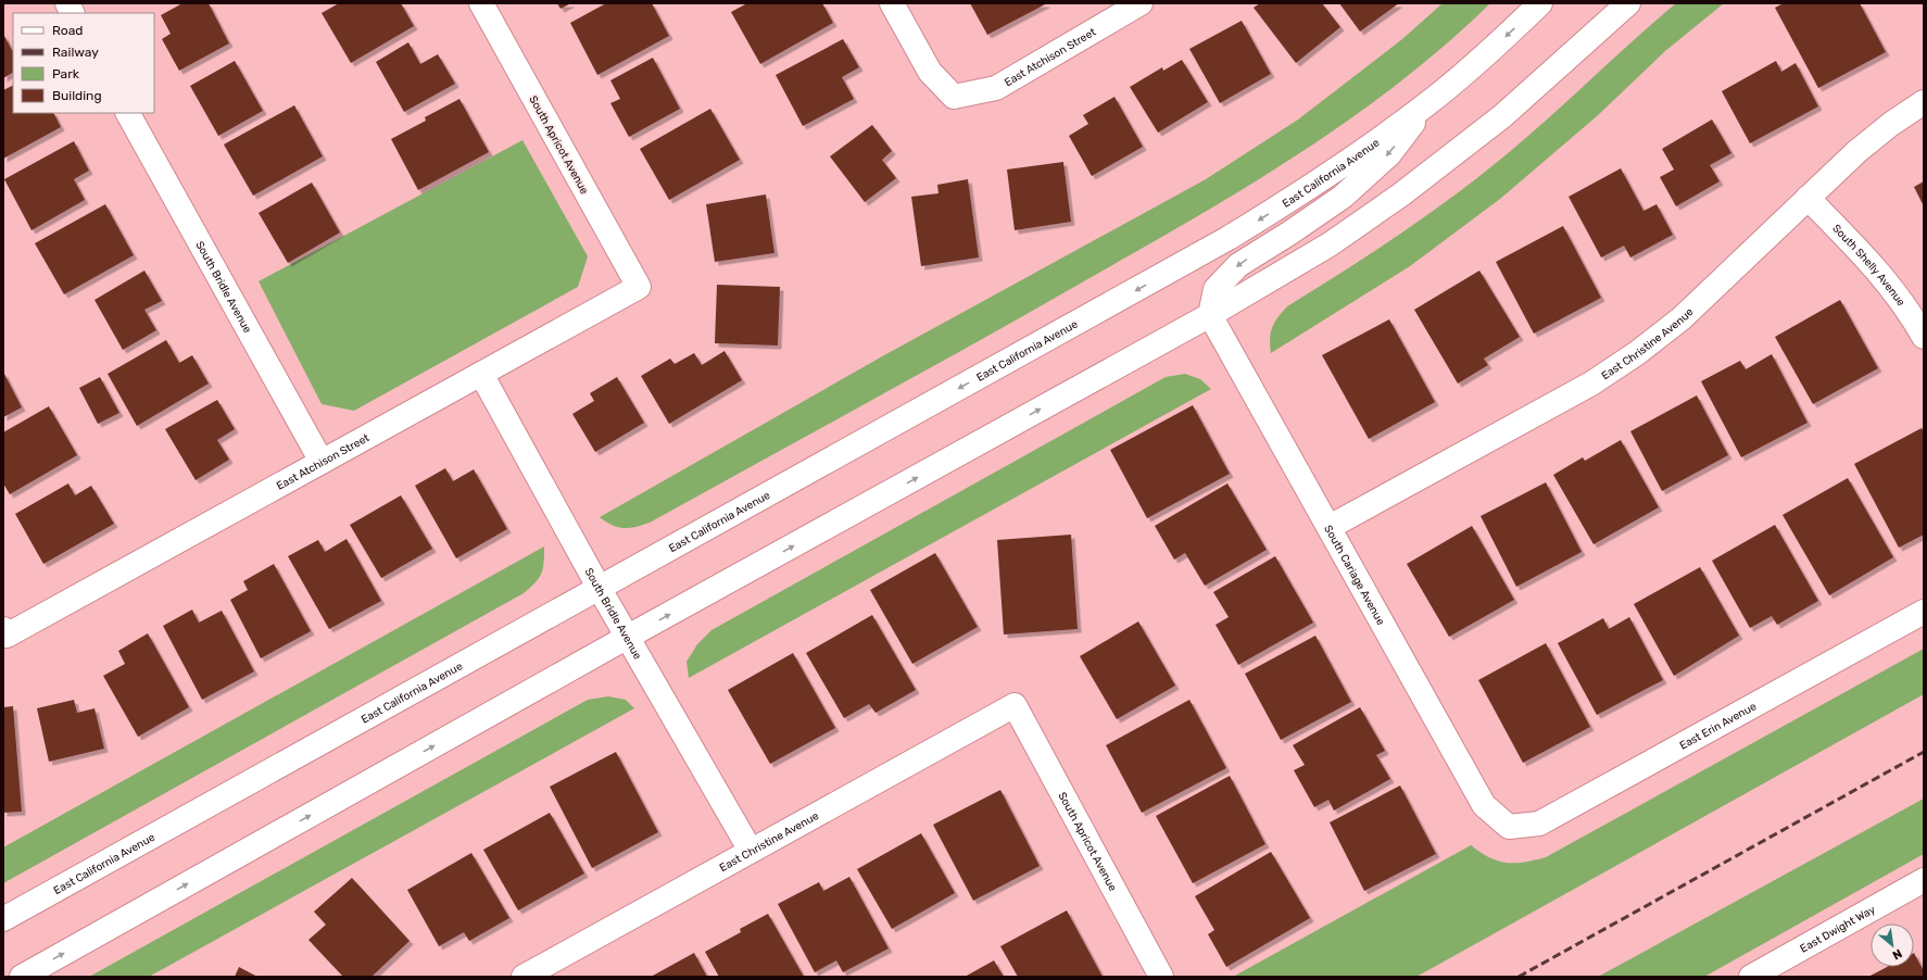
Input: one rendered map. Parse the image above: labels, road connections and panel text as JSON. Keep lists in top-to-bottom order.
{
  "streets": {
    "street": [
      "East Atchison Street",
      "South Apricot Avenue",
      "East California Avenue",
      "South Shelly Avenue",
      "South Bridle Avenue",
      "East Christine Avenue",
      "South Cariage Avenue",
      "East Erin Avenue",
      "East Dwight Way"
    ]
  },
  "crossings": [
    ["East Atchison Street", "South Apricot Avenue"],
    ["East Atchison Street", "South Bridle Avenue"],
    ["South Apricot Avenue", "East Christine Avenue"],
    ["East California Avenue", "South Bridle Avenue"],
    ["East California Avenue", "South Cariage Avenue"],
    ["South Shelly Avenue", "East Christine Avenue"],
    ["South Bridle Avenue", "East Christine Avenue"],
    ["East Christine Avenue", "South Cariage Avenue"],
    ["South Cariage Avenue", "East Erin Avenue"]
  ],
  "legend": [
    "Road",
    "Railway",
    "Park",
    "Building"
  ],
  "north": "bottom right"
}
